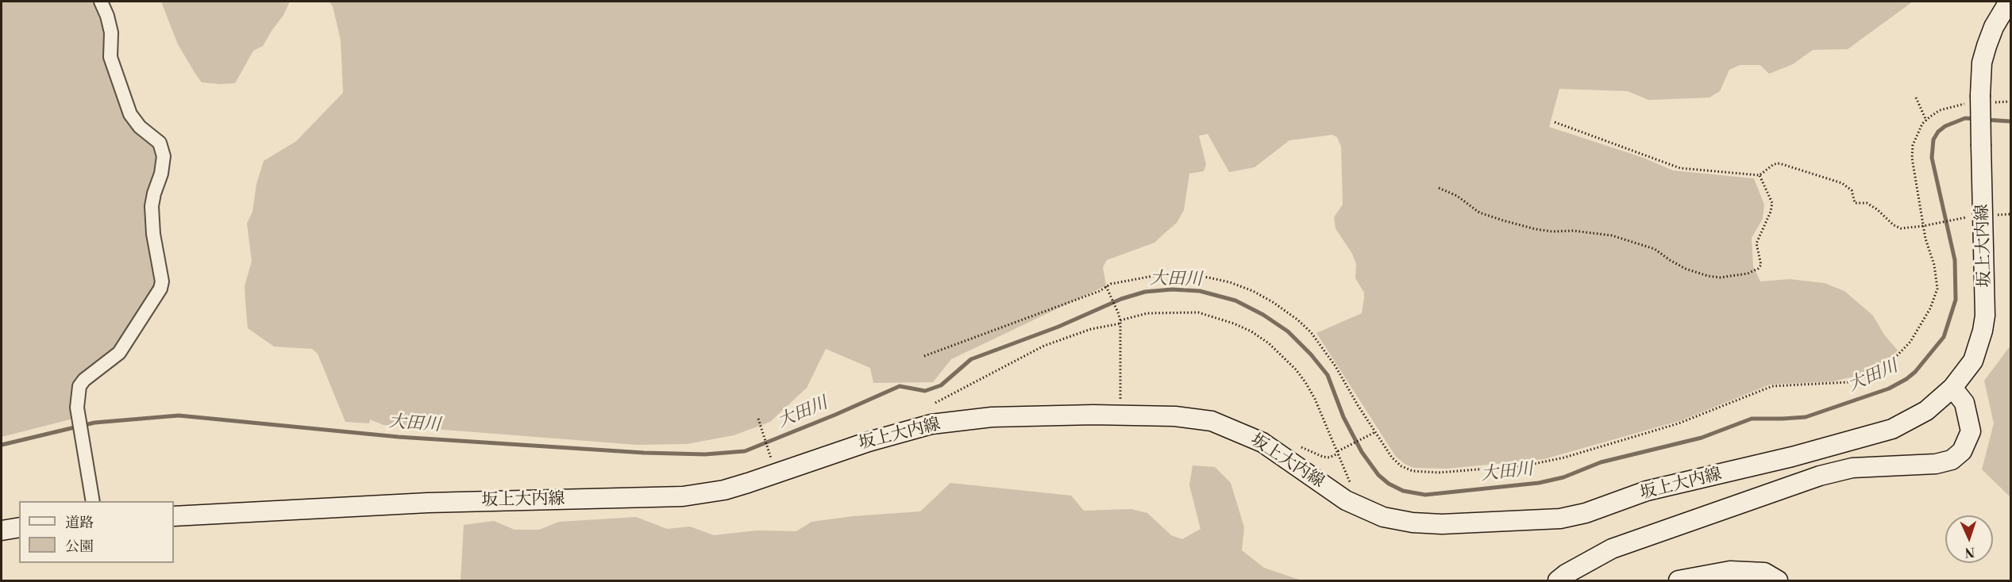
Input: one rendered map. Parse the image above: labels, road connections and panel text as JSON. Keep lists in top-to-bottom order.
{
  "streets": {
    "main road": ["坂上大内線"]
  },
  "water": ["大田川"],
  "legend": ["道路", "公園"],
  "north": "bottom"
}
